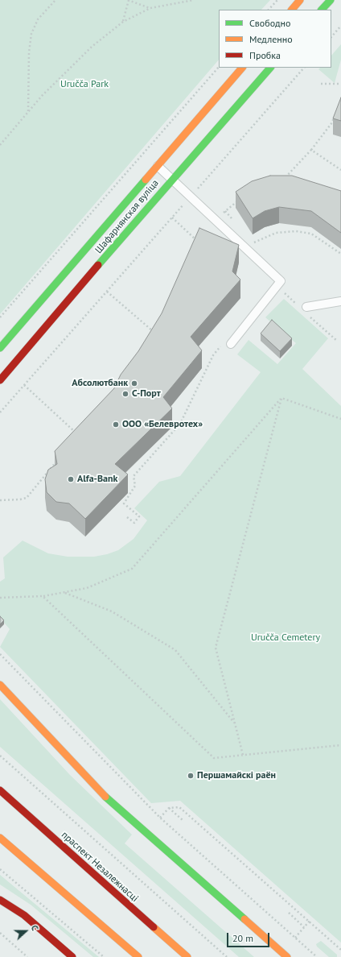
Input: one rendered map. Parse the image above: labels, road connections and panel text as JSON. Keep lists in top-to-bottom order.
{
  "streets": {
    "main road": ["Шафарнянская вуліца", "праспект Незалежнасці"]
  },
  "parks": ["Uručča Park", "Uručča Cemetery"],
  "places": [
    "Абсолютбанк",
    "С-Порт",
    "ООО «Белевротех»",
    "Alfa-Bank",
    "Першамайскі раён"
  ],
  "legend": ["Свободно", "Медленно", "Пробка"],
  "scale_bar": "20 m",
  "north": "right"
}
